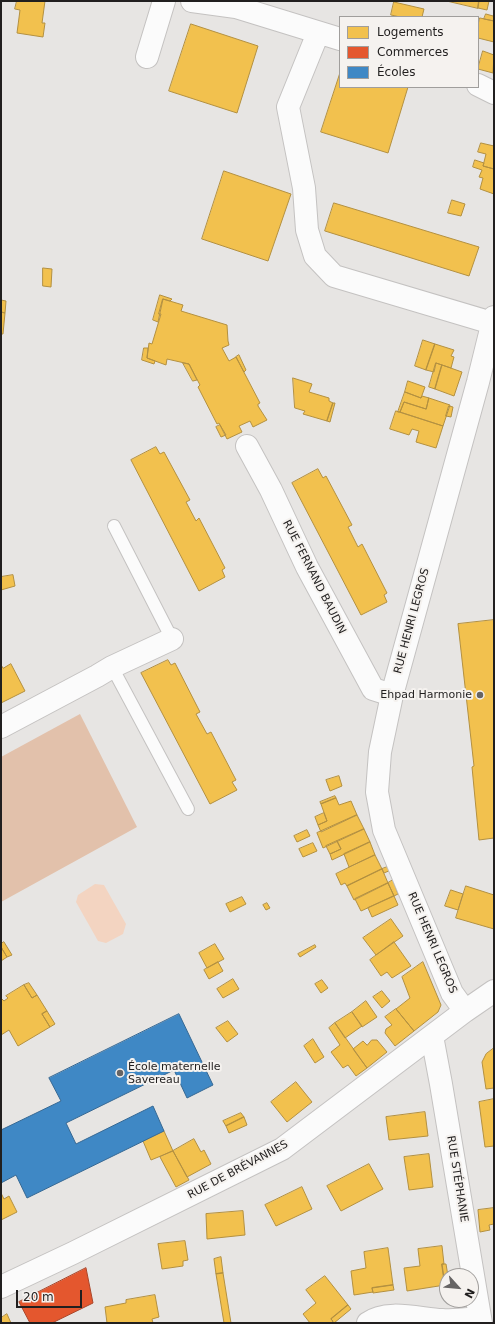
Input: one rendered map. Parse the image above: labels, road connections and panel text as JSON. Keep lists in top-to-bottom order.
{
  "streets": {
    "street": [
      "RUE FERNAND BAUDIN",
      "RUE HENRI LEGROS",
      "RUE DE BRÉVANNES",
      "RUE STÉPHANIE"
    ]
  },
  "crossings": [
    ["RUE FERNAND BAUDIN", "RUE HENRI LEGROS"],
    ["RUE HENRI LEGROS", "RUE DE BRÉVANNES"],
    ["RUE DE BRÉVANNES", "RUE STÉPHANIE"]
  ],
  "places": ["Ehpad Harmonie", "École maternelle Savereau"],
  "legend": ["Logements", "Commerces", "Écoles"],
  "scale_bar": "20 m",
  "north": "bottom right"
}
